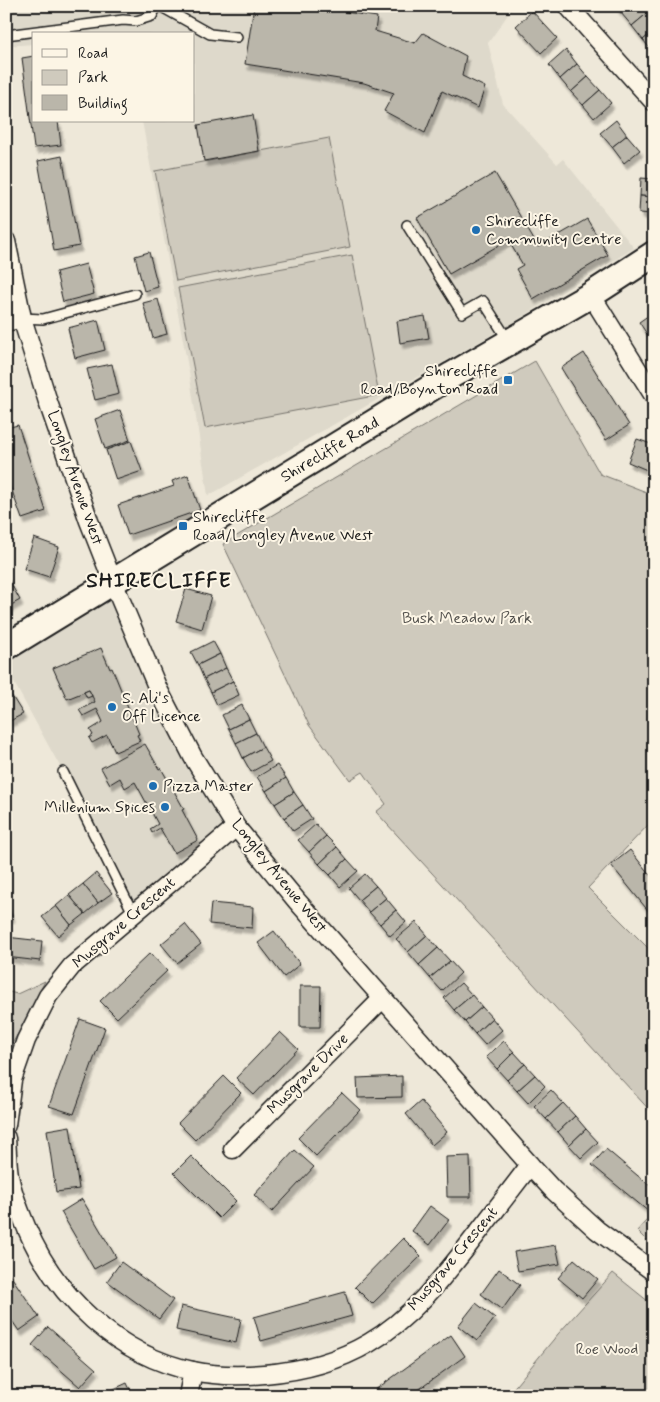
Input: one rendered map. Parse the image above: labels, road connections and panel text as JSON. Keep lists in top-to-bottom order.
{
  "streets": {
    "street": [
      "Shirecliffe Road",
      "Longley Avenue West",
      "Musgrave Crescent",
      "Musgrave Drive"
    ]
  },
  "crossings": [
    ["Shirecliffe Road", "Longley Avenue West"],
    ["Longley Avenue West", "Musgrave Crescent"],
    ["Longley Avenue West", "Musgrave Drive"]
  ],
  "districts": ["SHIRECLIFFE"],
  "parks": ["Busk Meadow Park", "Roe Wood"],
  "places": {
    "other": [
      "Shirecliffe Community Centre",
      "S. Ali's Off Licence",
      "Pizza Master",
      "Millenium Spices"
    ],
    "transit": ["Shirecliffe Road/Boynton Road", "Shirecliffe Road/Longley Avenue West"]
  },
  "legend": ["Road", "Park", "Building"]
}
